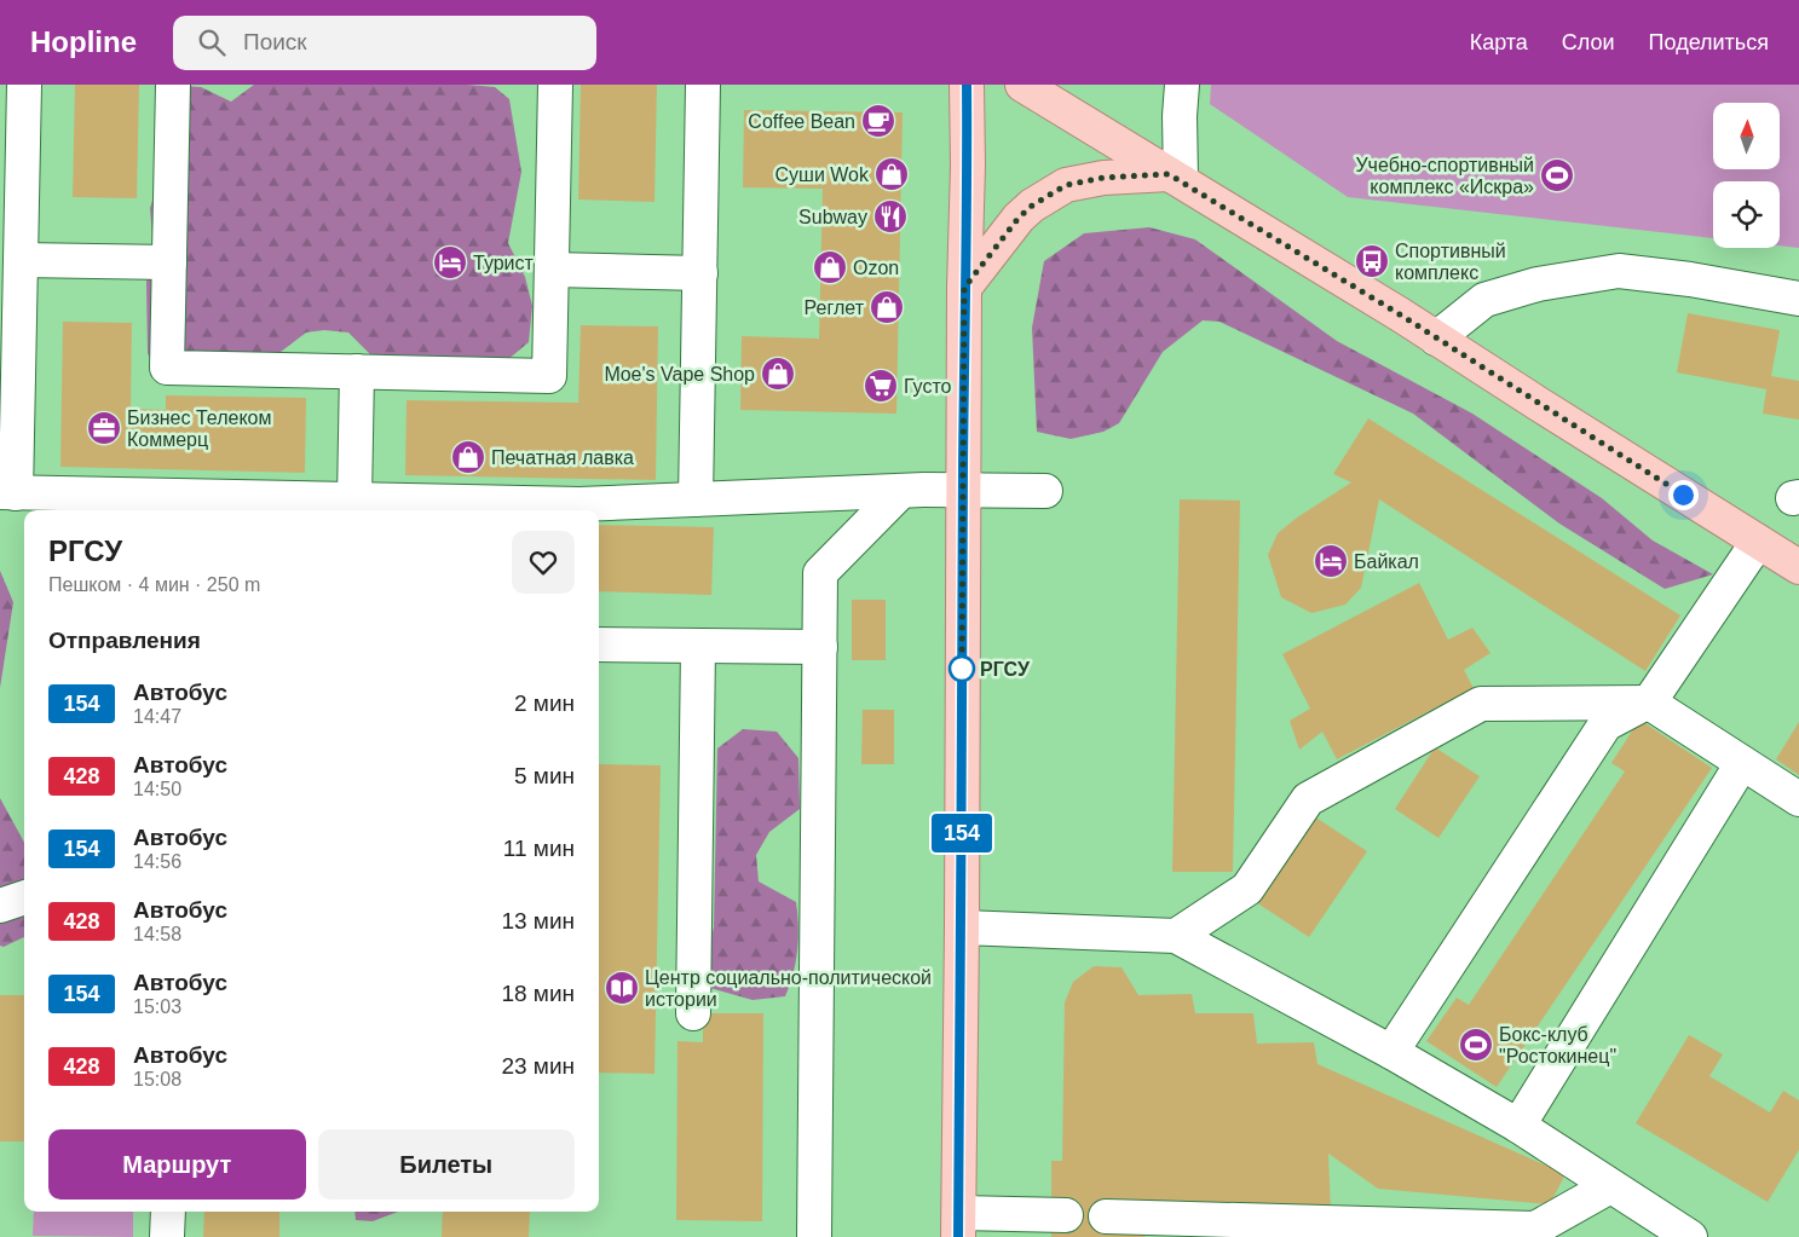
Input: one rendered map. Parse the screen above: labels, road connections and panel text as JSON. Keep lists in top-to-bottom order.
{
  "places": {
    "cafe": ["Coffee Bean"],
    "shop": [
      "Суши Wok",
      "Ozon",
      "Реглет",
      "Moe's Vape Shop",
      "Печатная лавка"
    ],
    "sports": ["Учебно-спортивный комплекс «Искра»", "Бокс-клуб \"Ростокинец\""],
    "restaurant": ["Subway"],
    "bus stop": ["Спортивный комплекс"],
    "hotel": ["Турист", "Байкал"],
    "supermarket": ["Густо"],
    "office": ["Бизнес Телеком Коммерц"],
    "other": ["РГСУ"],
    "library": ["Центр социально-политической истории"]
  },
  "lines": ["bus line 154"],
  "north": "top",
  "page": {
    "header": "Hopline",
    "search": "Поиск",
    "nav": ["Карта", "Слои", "Поделиться"],
    "on_map": "154",
    "heading": [
      ["РГСУ", "Пешком · 4 мин · 250 m"],
      "Отправления"
    ],
    "list": [
      {
        "mark": "154",
        "name": "Автобус",
        "note": "14:47",
        "value": "2 мин"
      },
      {
        "mark": "428",
        "name": "Автобус",
        "note": "14:50",
        "value": "5 мин"
      },
      {
        "mark": "154",
        "name": "Автобус",
        "note": "14:56",
        "value": "11 мин"
      },
      {
        "mark": "428",
        "name": "Автобус",
        "note": "14:58",
        "value": "13 мин"
      },
      {
        "mark": "154",
        "name": "Автобус",
        "note": "15:03",
        "value": "18 мин"
      },
      {
        "mark": "428",
        "name": "Автобус",
        "note": "15:08",
        "value": "23 мин"
      }
    ],
    "buttons": ["Маршрут", "Билеты"]
  }
}
